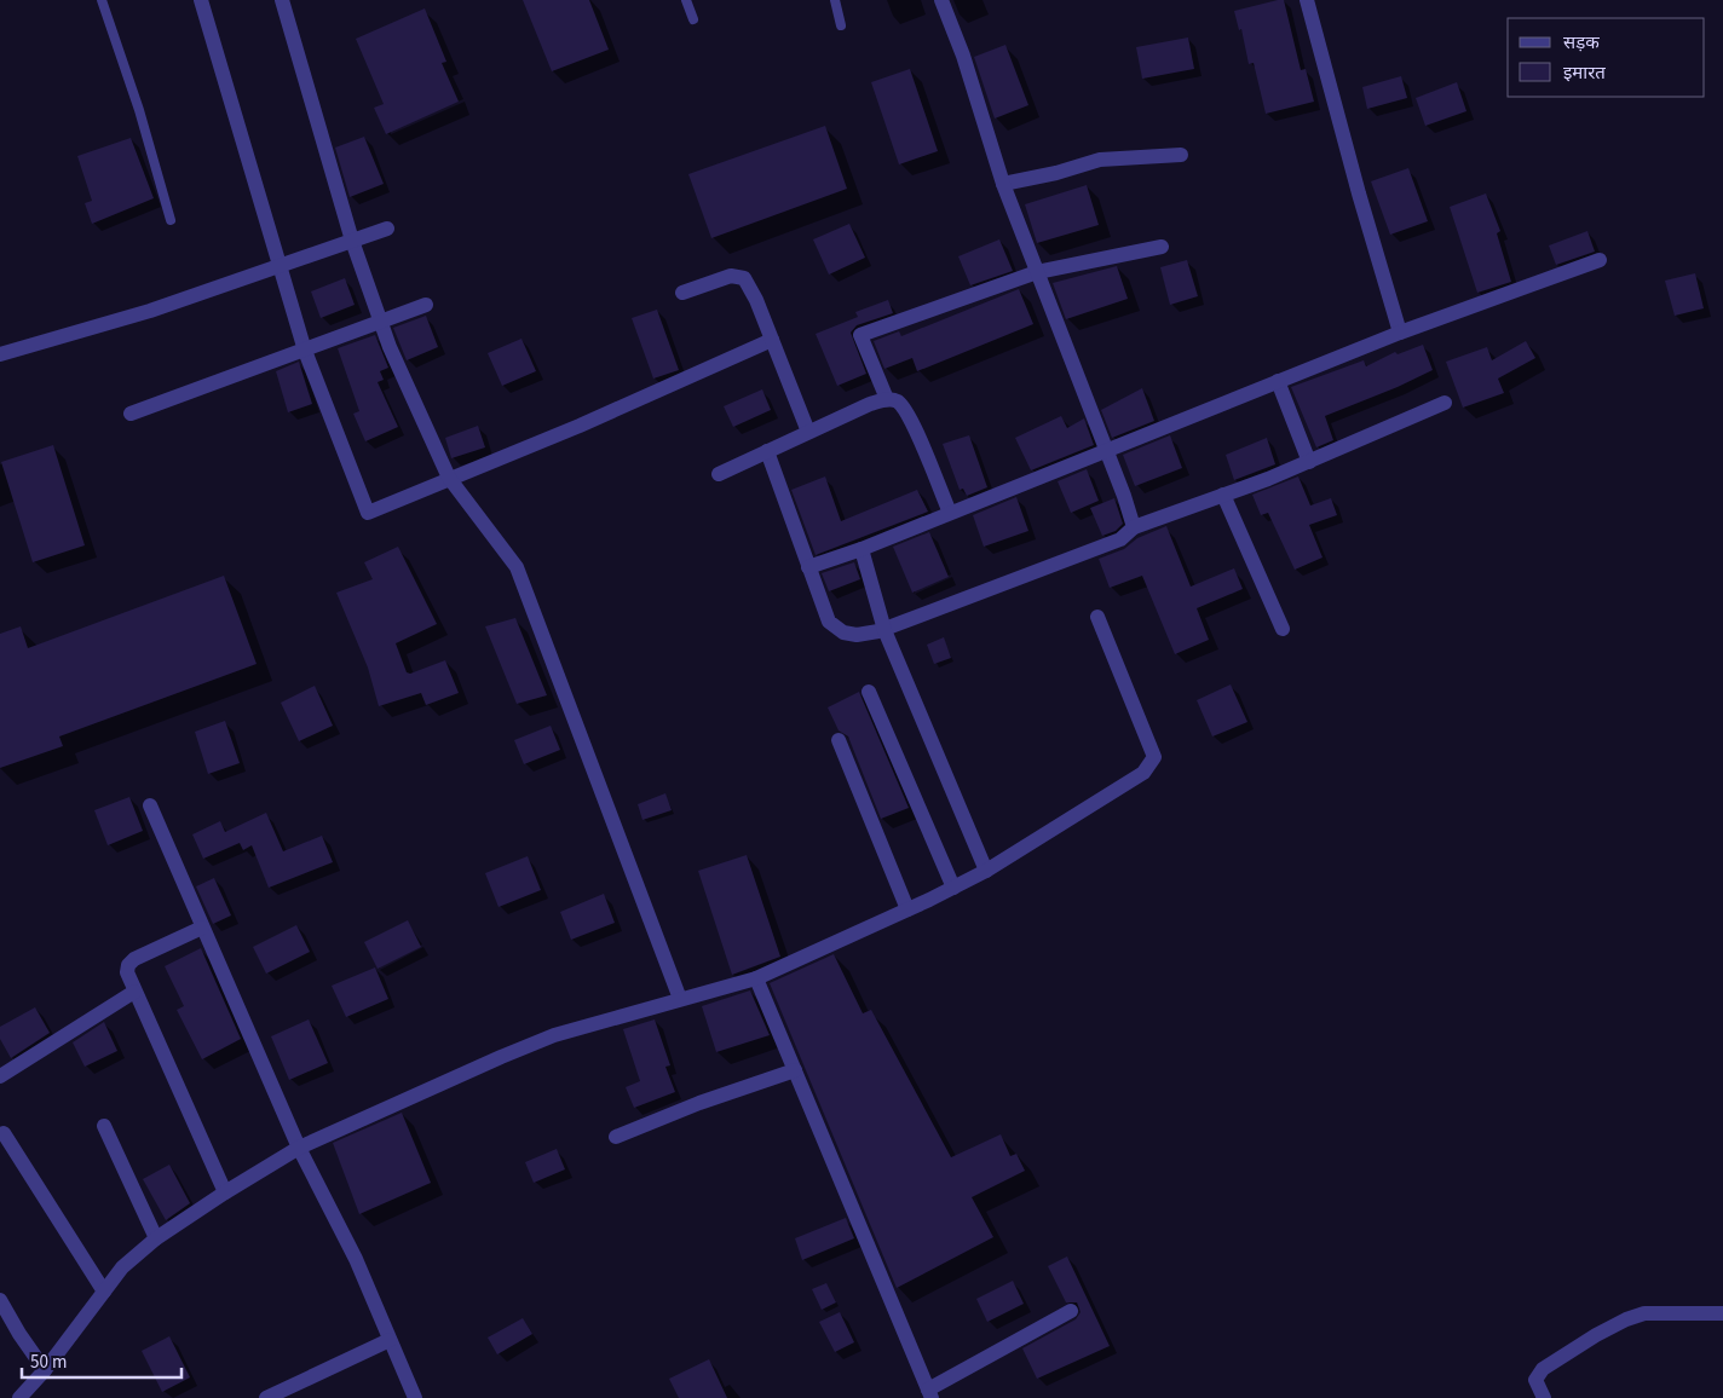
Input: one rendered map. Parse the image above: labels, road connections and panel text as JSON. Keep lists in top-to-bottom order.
{
  "legend": ["सड़क", "इमारत"],
  "scale_bar": "50 m"
}
